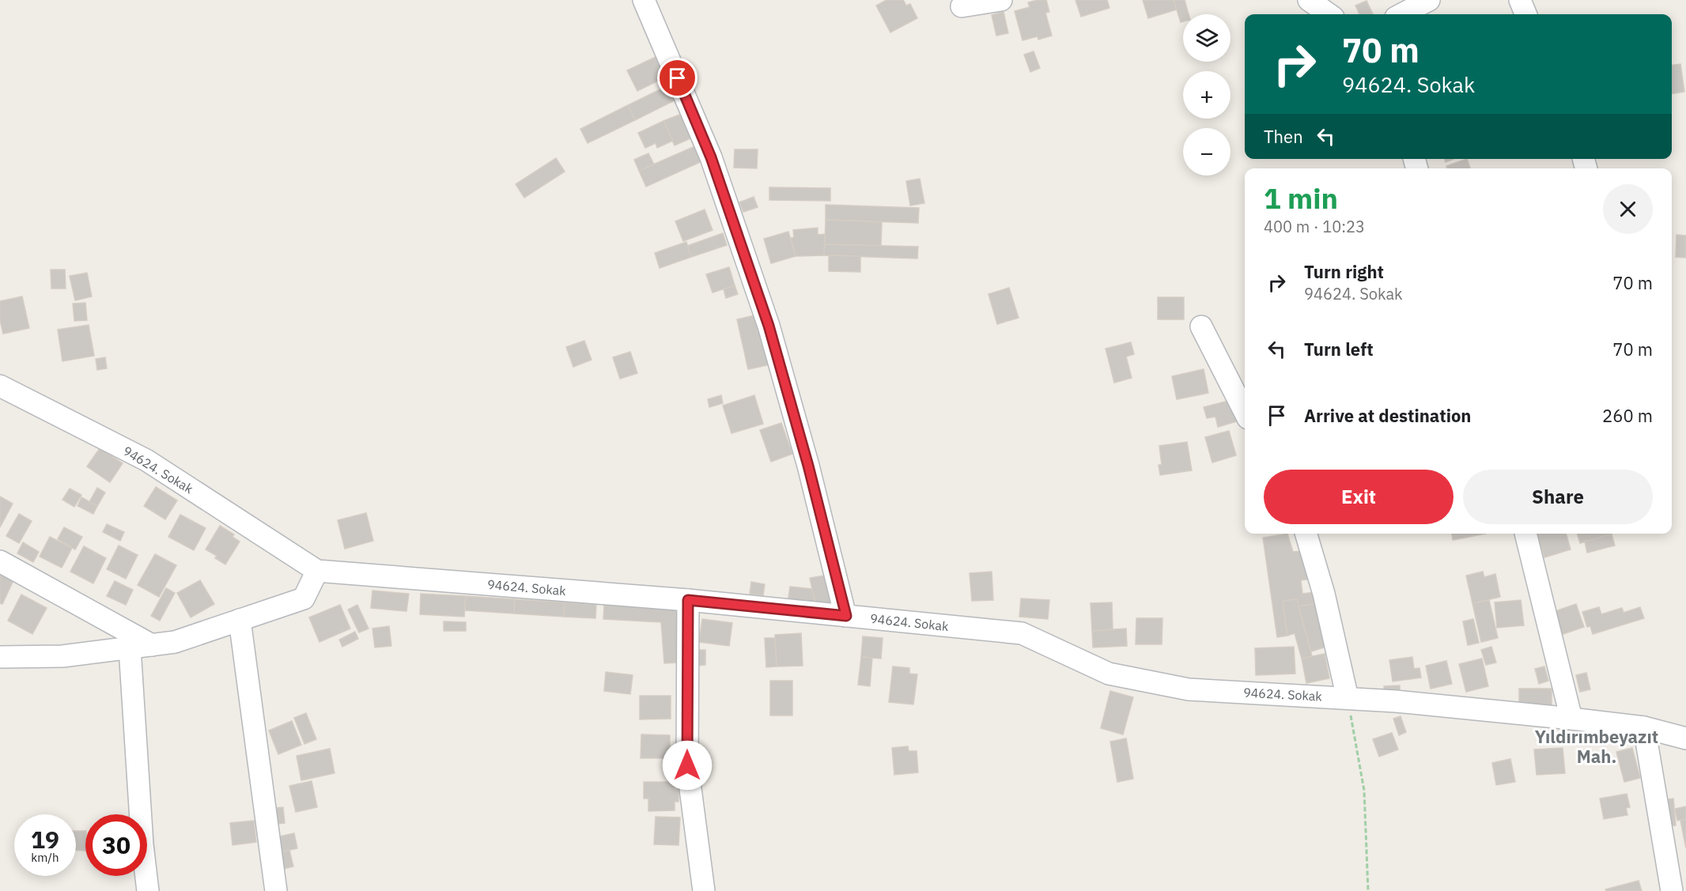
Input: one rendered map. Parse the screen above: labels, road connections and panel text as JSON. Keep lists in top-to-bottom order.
{
  "streets": {
    "street": ["94624. Sokak"]
  },
  "districts": ["Yıldırımbeyazıt Mah."],
  "page": {
    "map_buttons": ["+", "−"],
    "turn": ["70 m", "94624. Sokak"],
    "then": "Then",
    "heading": ["1 min", "400 m · 10:23"],
    "list": [
      {
        "name": "Turn right",
        "note": "94624. Sokak",
        "value": "70 m"
      },
      {
        "name": "Turn left",
        "value": "70 m"
      },
      {
        "name": "Arrive at destination",
        "value": "260 m"
      }
    ],
    "buttons": ["Exit", "Share"],
    "speed": "19 km/h",
    "limit": "30"
  }
}
